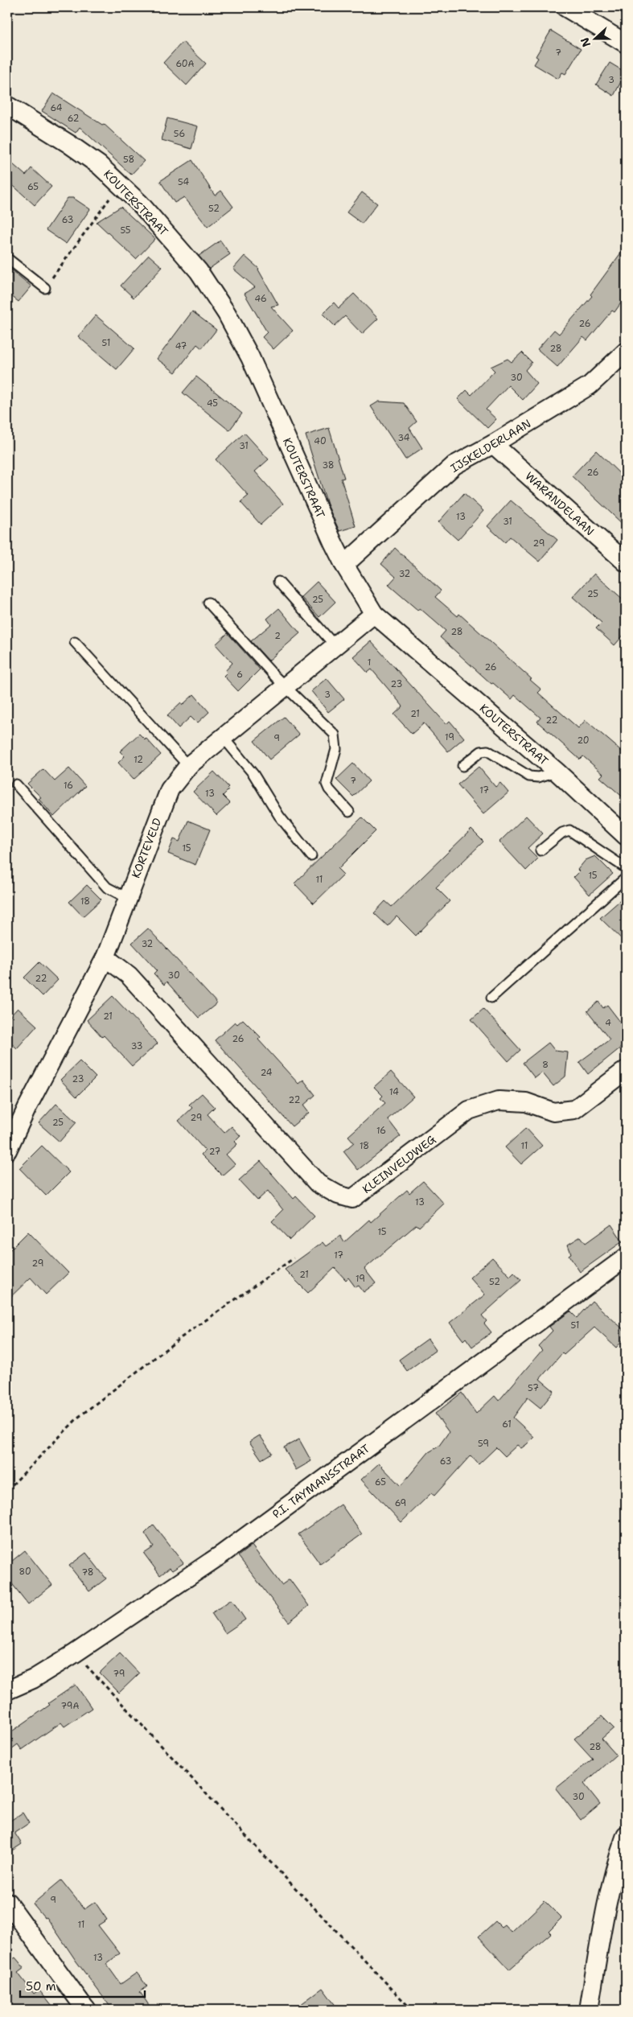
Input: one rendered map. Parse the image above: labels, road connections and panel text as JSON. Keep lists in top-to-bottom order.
{
  "streets": {
    "street": [
      "KOUTERSTRAAT",
      "IJSKELDERLAAN",
      "WARANDELAAN",
      "KORTEVELD",
      "KLEINVELDWEG",
      "P.I. TAYMANSSTRAAT"
    ]
  },
  "crossings": [
    ["KOUTERSTRAAT", "IJSKELDERLAAN"],
    ["KOUTERSTRAAT", "KORTEVELD"],
    ["IJSKELDERLAAN", "WARANDELAAN"],
    ["KORTEVELD", "KLEINVELDWEG"]
  ],
  "house_numbers": [
    "7",
    "60A",
    "3",
    "64",
    "62",
    "56",
    "58",
    "54",
    "65",
    "52",
    "63",
    "55",
    "46",
    "26",
    "51",
    "47",
    "28",
    "30",
    "45",
    "34",
    "40",
    "31",
    "38",
    "26",
    "13",
    "31",
    "29",
    "32",
    "25",
    "25",
    "28",
    "2",
    "1",
    "26",
    "6",
    "23",
    "3",
    "21",
    "22",
    "19",
    "9",
    "20",
    "12",
    "7",
    "16",
    "17",
    "13",
    "15",
    "15",
    "11",
    "18",
    "32",
    "30",
    "22",
    "21",
    "4",
    "26",
    "33",
    "8",
    "24",
    "23",
    "14",
    "22",
    "29",
    "25",
    "16",
    "18",
    "11",
    "27",
    "13",
    "15",
    "17",
    "29",
    "21",
    "19",
    "52",
    "51",
    "57",
    "61",
    "59",
    "63",
    "65",
    "69",
    "80",
    "78",
    "79",
    "79A",
    "28",
    "30",
    "9",
    "11",
    "13"
  ],
  "scale_bar": "50 m",
  "north": "left"
}
